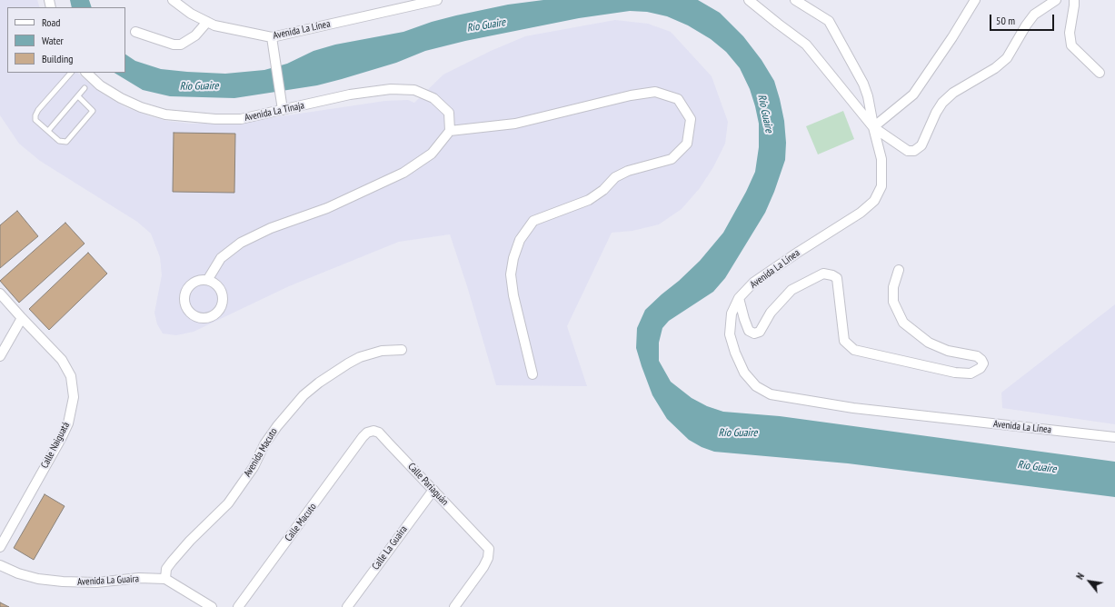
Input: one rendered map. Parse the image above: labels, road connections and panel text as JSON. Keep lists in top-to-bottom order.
{
  "streets": {
    "street": [
      "Avenida La Línea",
      "Avenida La Tinaja",
      "Calle Naiguatá",
      "Avenida Macuto",
      "Calle Pariaguán",
      "Calle Macuto",
      "Calle La Guaira",
      "Avenida La Guaira"
    ]
  },
  "crossings": [
    ["Avenida Macuto", "Avenida La Guaira"],
    ["Calle Pariaguán", "Calle Macuto"],
    ["Calle Pariaguán", "Calle La Guaira"]
  ],
  "water": ["Río Guaire"],
  "legend": ["Road", "Water", "Building"],
  "scale_bar": "50 m",
  "north": "top left"
}
